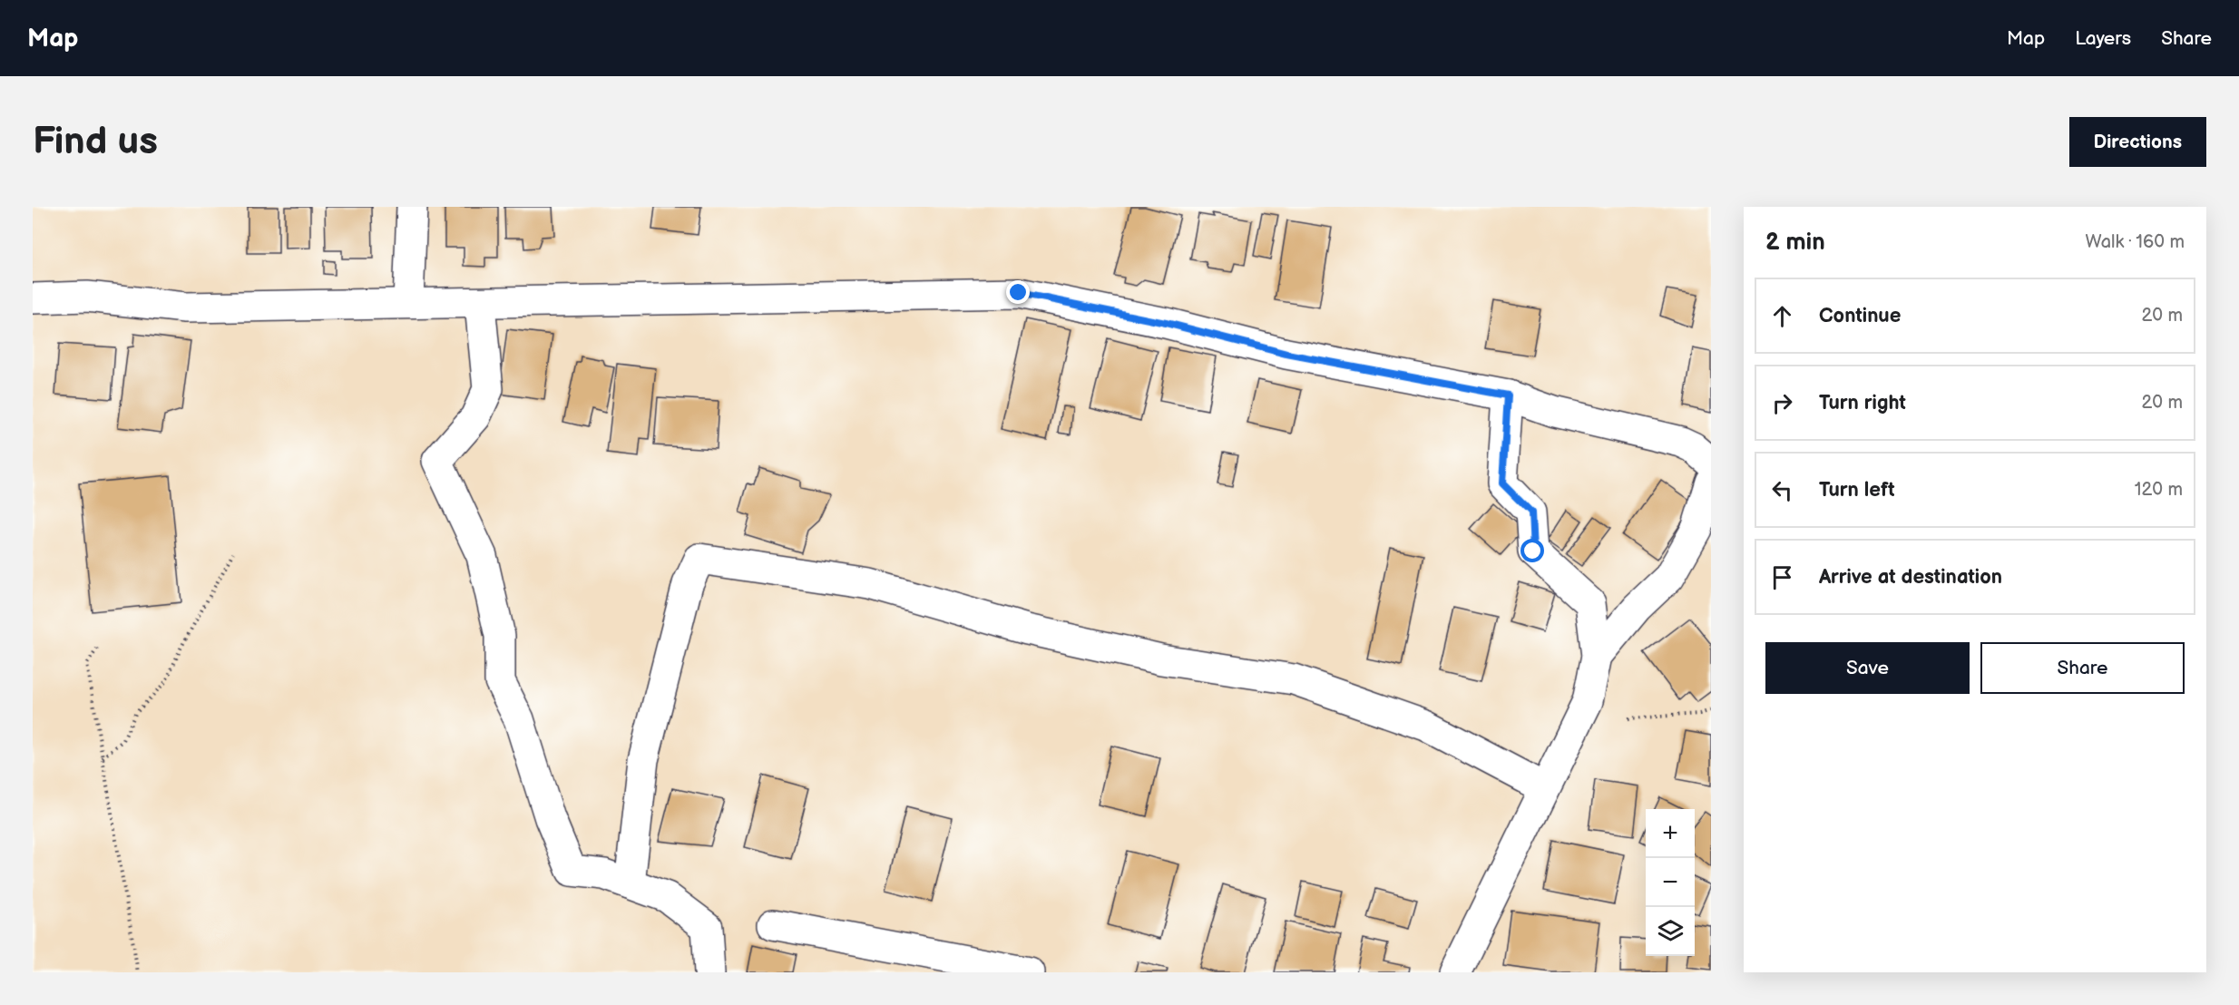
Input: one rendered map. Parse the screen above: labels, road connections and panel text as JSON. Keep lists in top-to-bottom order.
{
  "page": {
    "header": "Map",
    "nav": ["Map", "Layers", "Share"],
    "buttons": [
      "Directions",
      ["Save", "Share"]
    ],
    "title": "Find us",
    "heading": ["2 min", "Walk · 160 m"],
    "list": [
      ["Continue", "20 m"],
      ["Turn right", "20 m"],
      ["Turn left", "120 m"],
      "Arrive at destination"
    ],
    "map_buttons": ["+", "−"]
  }
}
